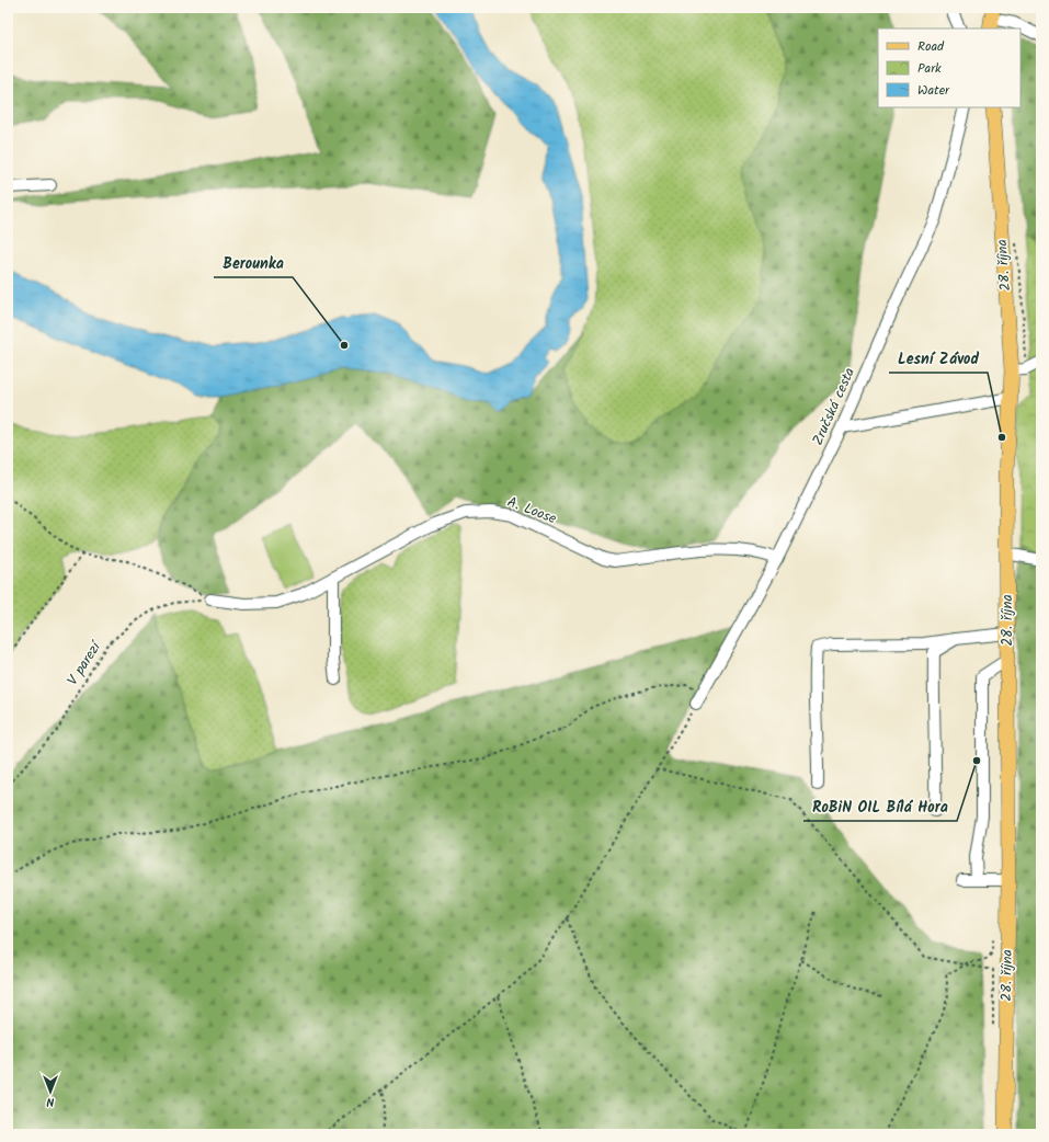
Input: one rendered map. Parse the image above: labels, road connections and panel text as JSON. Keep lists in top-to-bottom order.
{
  "streets": {
    "main road": ["28. října"],
    "street": ["Zručská cesta", "A. Loose"],
    "path": ["V parezí"]
  },
  "crossings": [
    ["Zručská cesta", "A. Loose"],
    ["A. Loose", "V parezí"]
  ],
  "places": ["Berounka", "Lesní Závod", "RoBiN OIL Bílá Hora"],
  "legend": ["Road", "Park", "Water"],
  "north": "bottom"
}
